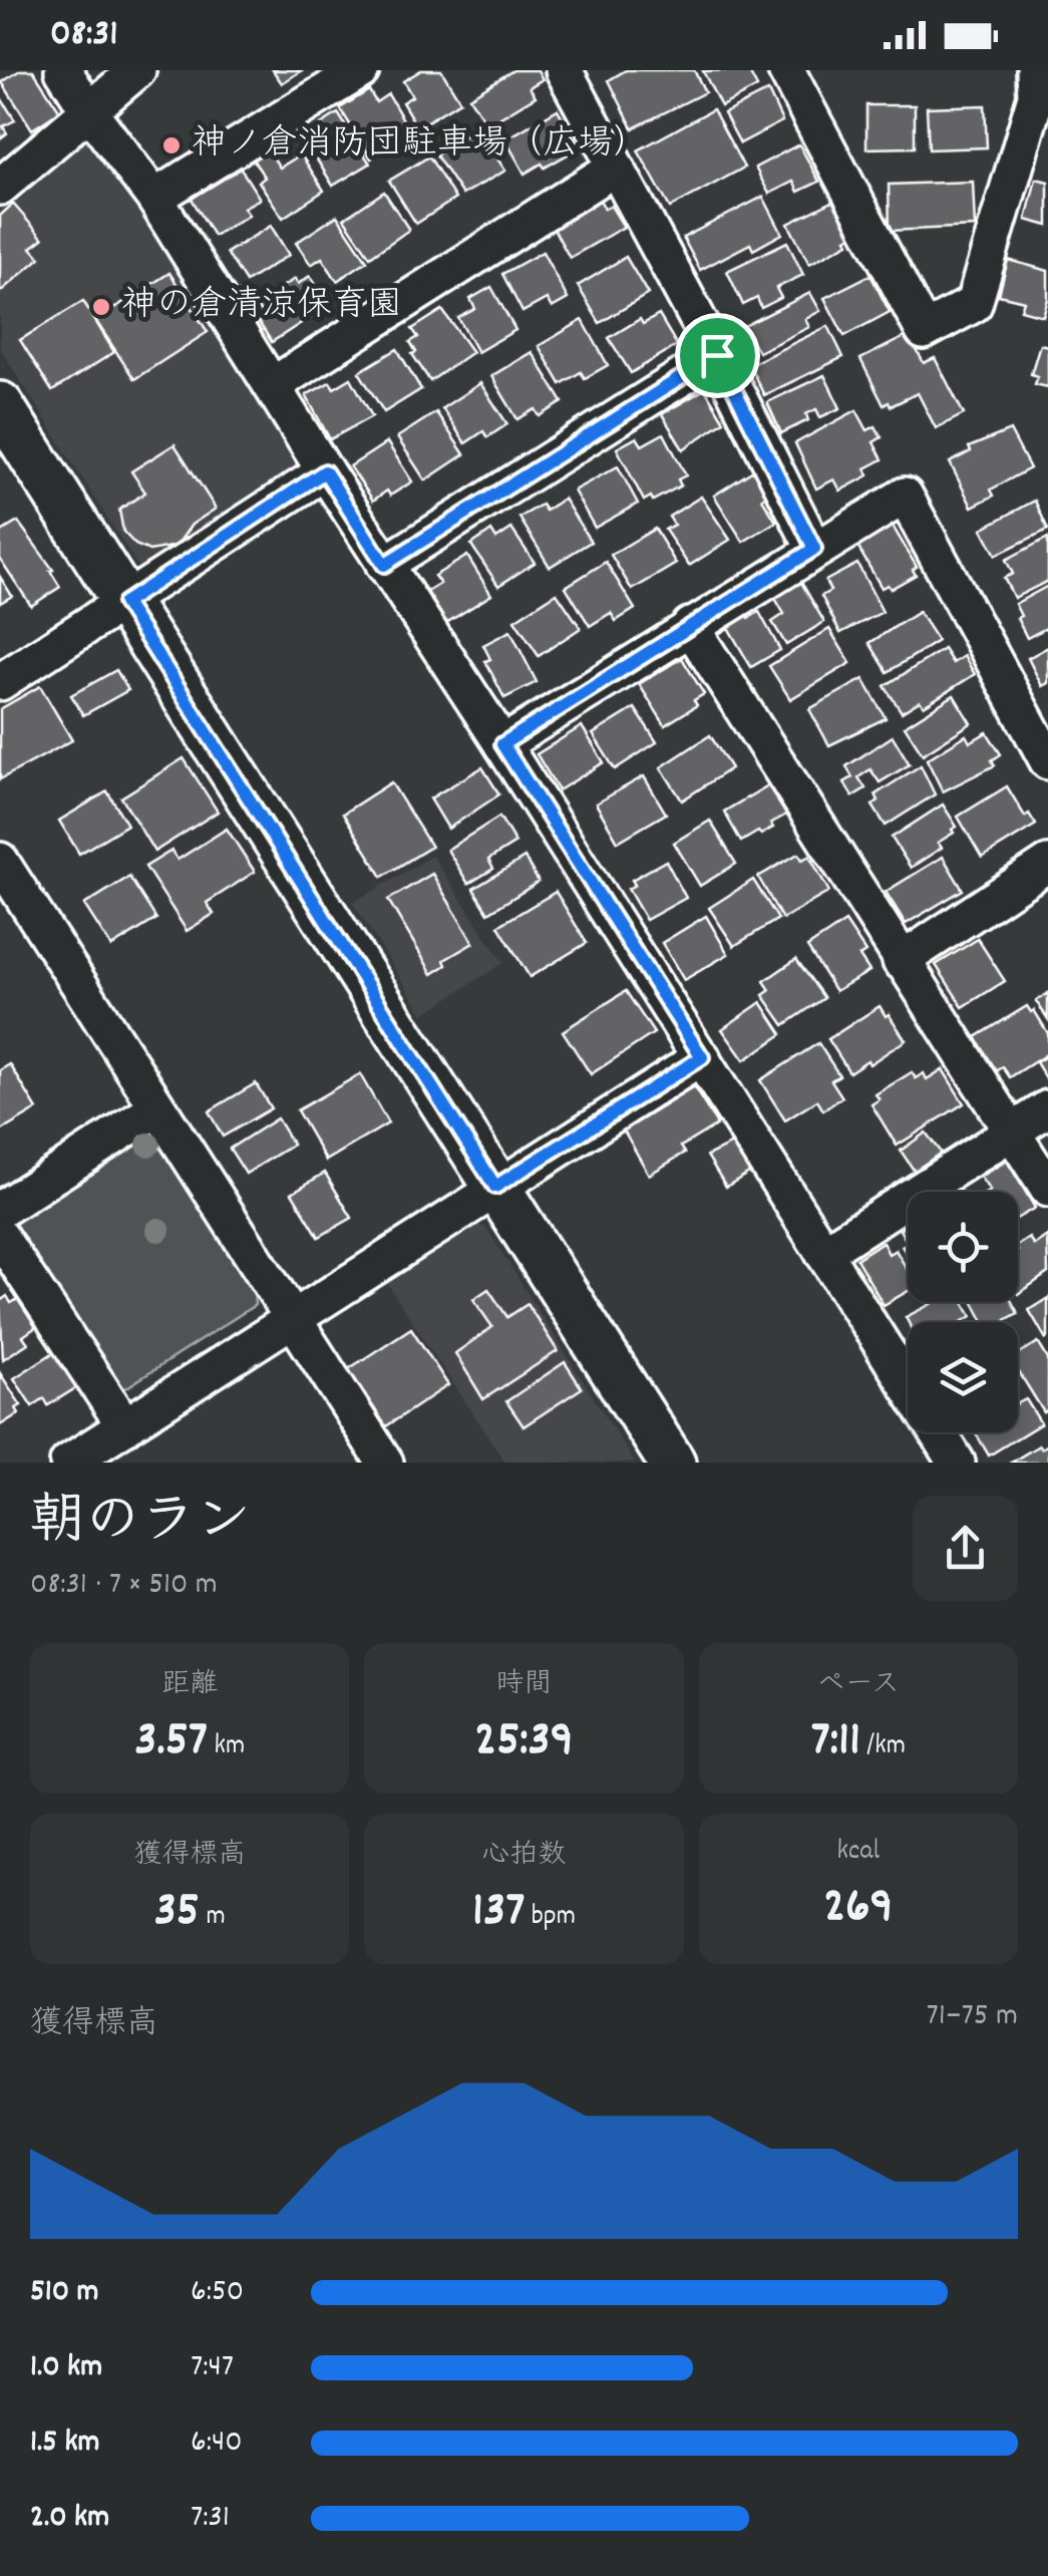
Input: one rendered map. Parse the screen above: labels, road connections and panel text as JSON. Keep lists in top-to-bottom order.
{
  "places": ["神ノ倉消防団駐車場（広場）", "神の倉清涼保育園"],
  "page": {
    "status": "08:31",
    "heading": ["朝のラン", "08:31 · 7 × 510 m"],
    "stats": [
      ["距離", "3.57 km"],
      ["時間", "25:39"],
      ["ペース", "7:11 /km"],
      ["獲得標高", "35 m"],
      ["心拍数", "137 bpm"],
      ["kcal", "269"]
    ],
    "chart": ["獲得標高", "71–75 m"],
    "list": [
      {
        "name": "510 m",
        "note": "6:50"
      },
      {
        "name": "1.0 km",
        "note": "7:47"
      },
      {
        "name": "1.5 km",
        "note": "6:40"
      },
      {
        "name": "2.0 km",
        "note": "7:31"
      }
    ]
  }
}
